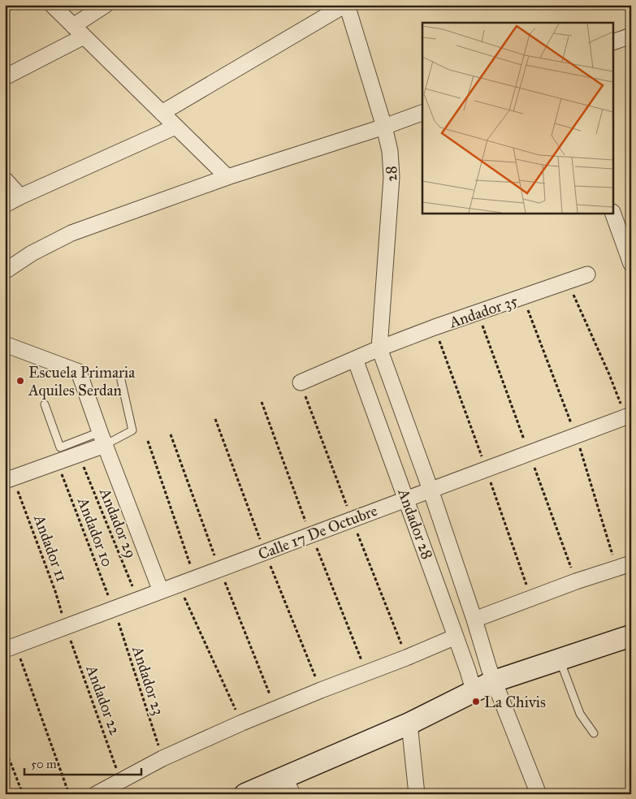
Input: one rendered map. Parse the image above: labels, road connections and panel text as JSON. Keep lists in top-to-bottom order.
{
  "streets": {
    "street": [
      "28",
      "Andador 35",
      "Andador 28",
      "Calle 17 De Octubre"
    ],
    "path": [
      "Andador 29",
      "Andador 10",
      "Andador 11",
      "Andador 23",
      "Andador 22"
    ]
  },
  "crossings": [
    ["28", "Andador 35"],
    ["28", "Andador 28"],
    ["Andador 35", "Andador 28"],
    ["Andador 29", "Calle 17 De Octubre"],
    ["Andador 28", "Calle 17 De Octubre"],
    ["Andador 10", "Calle 17 De Octubre"],
    ["Andador 10", "Andador 23"],
    ["Calle 17 De Octubre", "Andador 11"],
    ["Calle 17 De Octubre", "Andador 23"],
    ["Calle 17 De Octubre", "Andador 22"],
    ["Andador 11", "Andador 22"]
  ],
  "places": ["Escuela Primaria Aquiles Serdan", "La Chivis"],
  "scale_bar": "50 m"
}
